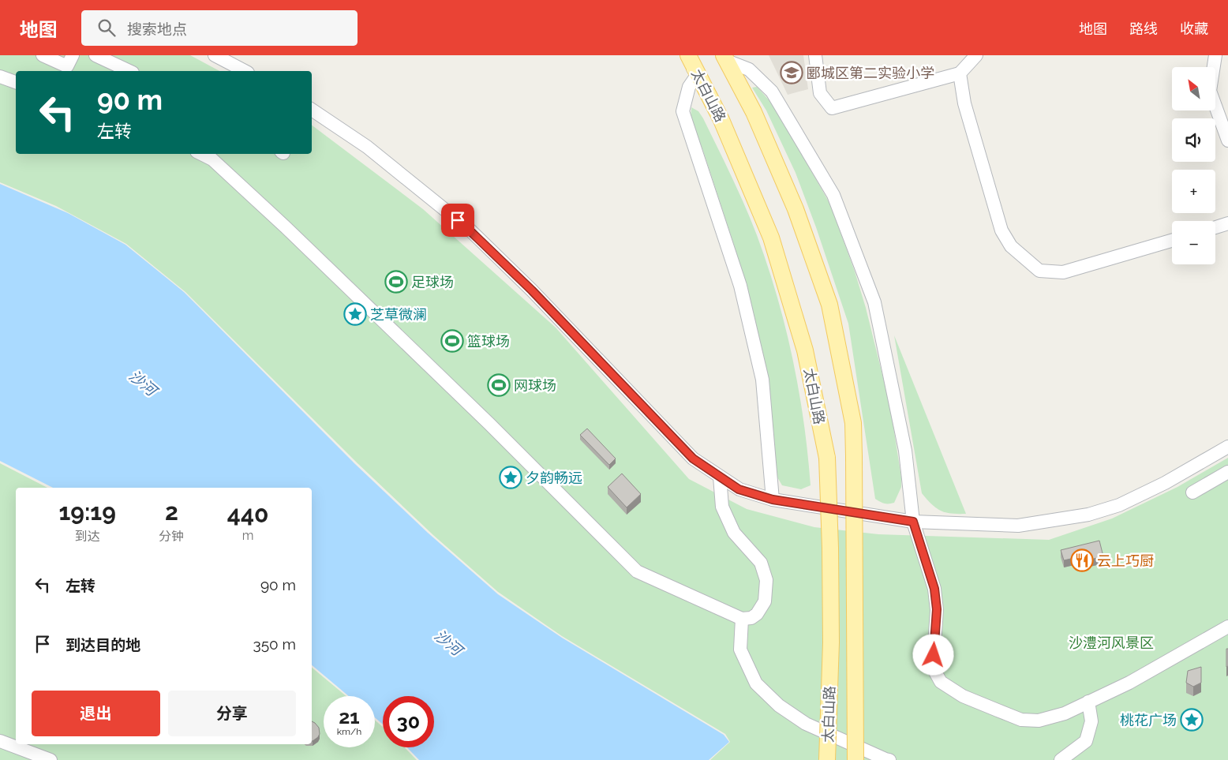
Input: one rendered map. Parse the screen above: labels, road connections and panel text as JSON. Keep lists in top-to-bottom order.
{
  "streets": {
    "main road": ["太白山路"]
  },
  "water": ["沙河"],
  "parks": ["沙澧河风景区"],
  "places": {
    "school or university": ["郾城区第二实验小学"],
    "sports": ["足球场", "篮球场", "网球场"],
    "place": ["芝草微澜", "夕韵畅远", "桃花广场"],
    "restaurant": ["云上巧厨"]
  },
  "north": "top left",
  "page": {
    "header": "地图",
    "search": "搜索地点",
    "nav": ["地图", "路线", "收藏"],
    "map_buttons": ["+", "−"],
    "turn": ["90 m", "左转"],
    "eta": [
      "19:19",
      "到达",
      "2",
      "分钟",
      "440",
      "m"
    ],
    "list": [
      {
        "name": "左转",
        "value": "90 m"
      },
      {
        "name": "到达目的地",
        "value": "350 m"
      }
    ],
    "buttons": ["退出", "分享"],
    "speed": "21 km/h",
    "limit": "30"
  }
}
